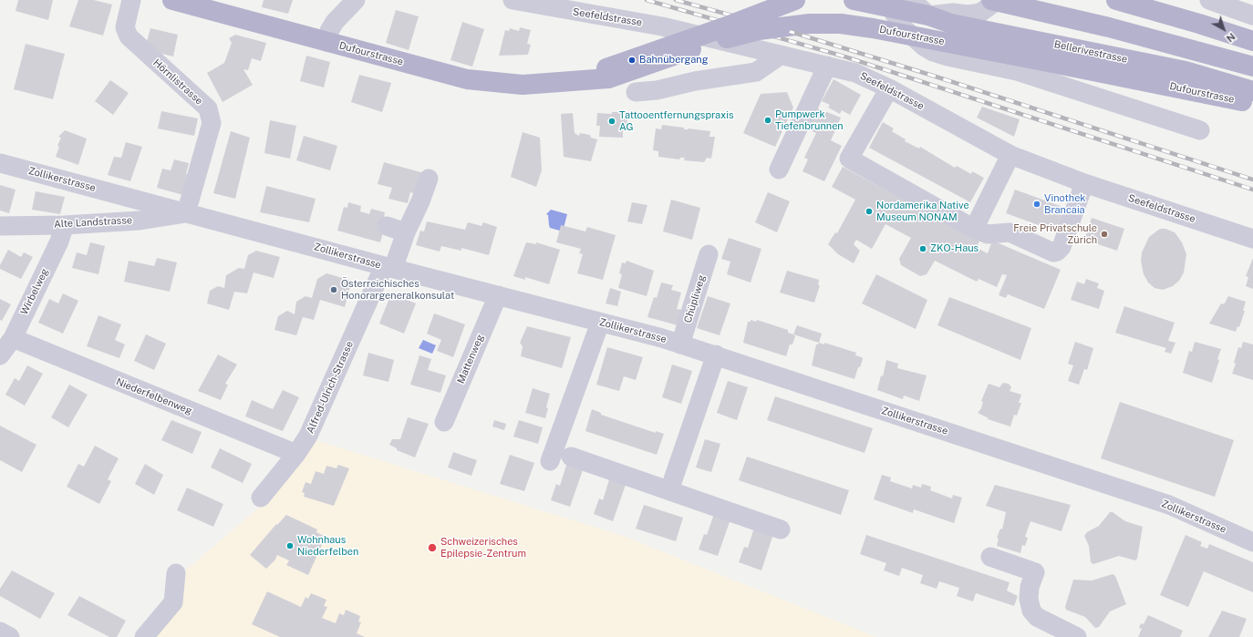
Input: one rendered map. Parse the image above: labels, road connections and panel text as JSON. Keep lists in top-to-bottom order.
{
  "streets": {
    "main road": ["Dufourstrasse", "Bellerivestrasse"],
    "street": [
      "Seefeldstrasse",
      "Hörnlistrasse",
      "Zollikerstrasse",
      "Alte Landstrasse",
      "Wirbelweg",
      "Chüpliweg",
      "Mattenweg",
      "Alfred-Ulrich-Strasse",
      "Niederfelbenweg"
    ]
  },
  "crossings": [
    ["Hörnlistrasse", "Zollikerstrasse"],
    ["Hörnlistrasse", "Alte Landstrasse"],
    ["Zollikerstrasse", "Alte Landstrasse"],
    ["Zollikerstrasse", "Chüpliweg"],
    ["Zollikerstrasse", "Mattenweg"],
    ["Zollikerstrasse", "Alfred-Ulrich-Strasse"],
    ["Alte Landstrasse", "Wirbelweg"],
    ["Wirbelweg", "Niederfelbenweg"],
    ["Alfred-Ulrich-Strasse", "Niederfelbenweg"]
  ],
  "places": [
    "Bahnübergang",
    "Pumpwerk Tiefenbrunnen",
    "Tattooentfernungspraxis AG",
    "Vinothek Brancaia",
    "Nordamerika Native Museum NONAM",
    "Freie Privatschule Zürich",
    "ZKO-Haus",
    "Österreichisches Honorargeneralkonsulat",
    "Wohnhaus Niederfelben",
    "Schweizerisches Epilepsie-Zentrum"
  ],
  "north": "bottom right"
}
